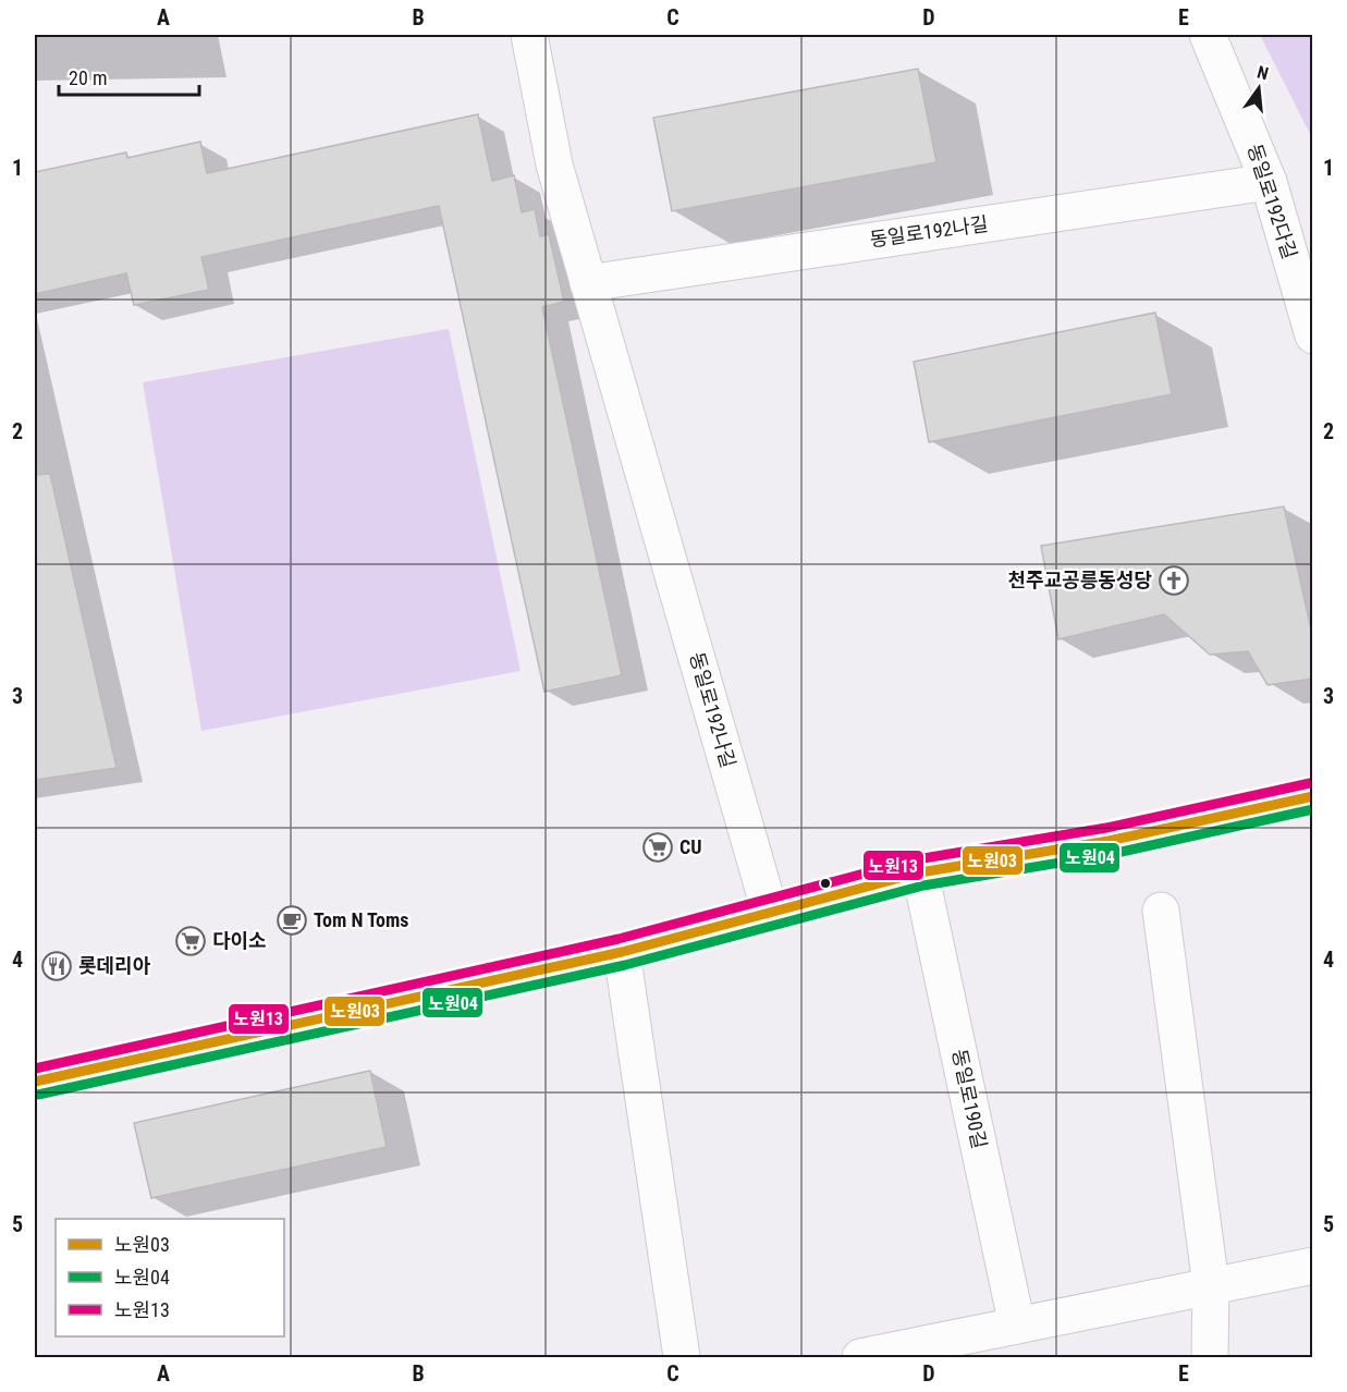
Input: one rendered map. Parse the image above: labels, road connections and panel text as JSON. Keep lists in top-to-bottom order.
{
  "streets": {
    "street": ["동일로192다길", "동일로192나길", "동일로190길"]
  },
  "crossings": [
    ["동일로192다길", "동일로192나길"]
  ],
  "places": {
    "church": ["천주교공릉동성당"],
    "supermarket": ["CU", "다이소"],
    "cafe": ["Tom N Toms"],
    "restaurant": ["롯데리아"]
  },
  "lines": ["transit line 노원13", "transit line 노원03", "transit line 노원04"],
  "legend": ["노원03", "노원04", "노원13"],
  "scale_bar": "20 m",
  "north": "top",
  "grid": {
    "columns": [
      "A",
      "B",
      "C",
      "D",
      "E"
    ],
    "rows": [
      "1",
      "2",
      "3",
      "4",
      "5"
    ]
  }
}
